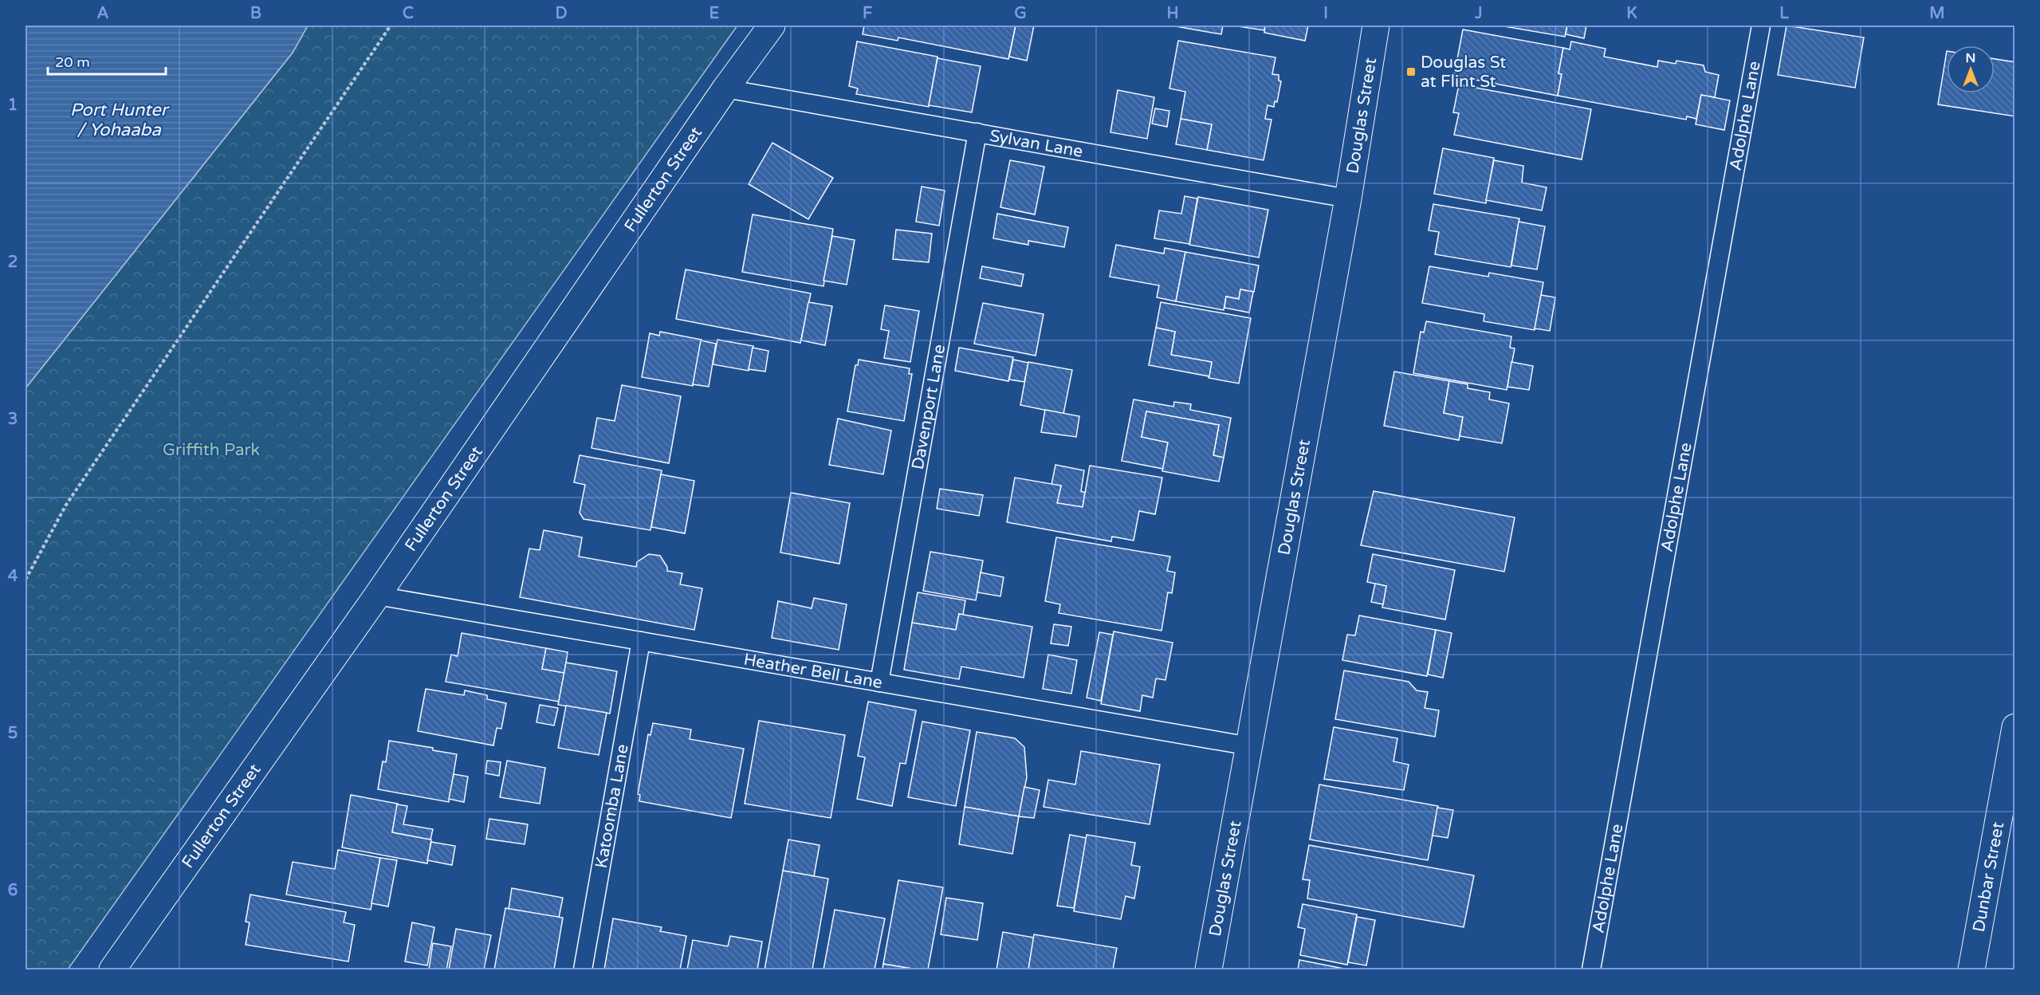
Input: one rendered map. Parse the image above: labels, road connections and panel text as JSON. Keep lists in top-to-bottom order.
{
  "streets": {
    "street": ["Douglas Street", "Fullerton Street", "Dunbar Street"],
    "lane": [
      "Adolphe Lane",
      "Sylvan Lane",
      "Davenport Lane",
      "Heather Bell Lane",
      "Katoomba Lane"
    ]
  },
  "crossings": [
    ["Douglas Street", "Sylvan Lane"],
    ["Douglas Street", "Heather Bell Lane"],
    ["Sylvan Lane", "Fullerton Street"],
    ["Sylvan Lane", "Davenport Lane"],
    ["Fullerton Street", "Heather Bell Lane"],
    ["Davenport Lane", "Heather Bell Lane"],
    ["Heather Bell Lane", "Katoomba Lane"]
  ],
  "water": ["Port Hunter / Yohaaba"],
  "parks": ["Griffith Park"],
  "places": {
    "transit": ["Douglas St at Flint St"]
  },
  "scale_bar": "20 m",
  "north": "top",
  "grid": {
    "columns": [
      "A",
      "B",
      "C",
      "D",
      "E",
      "F",
      "G",
      "H",
      "I",
      "J",
      "K",
      "L",
      "M"
    ],
    "rows": [
      "1",
      "2",
      "3",
      "4",
      "5",
      "6"
    ]
  }
}
